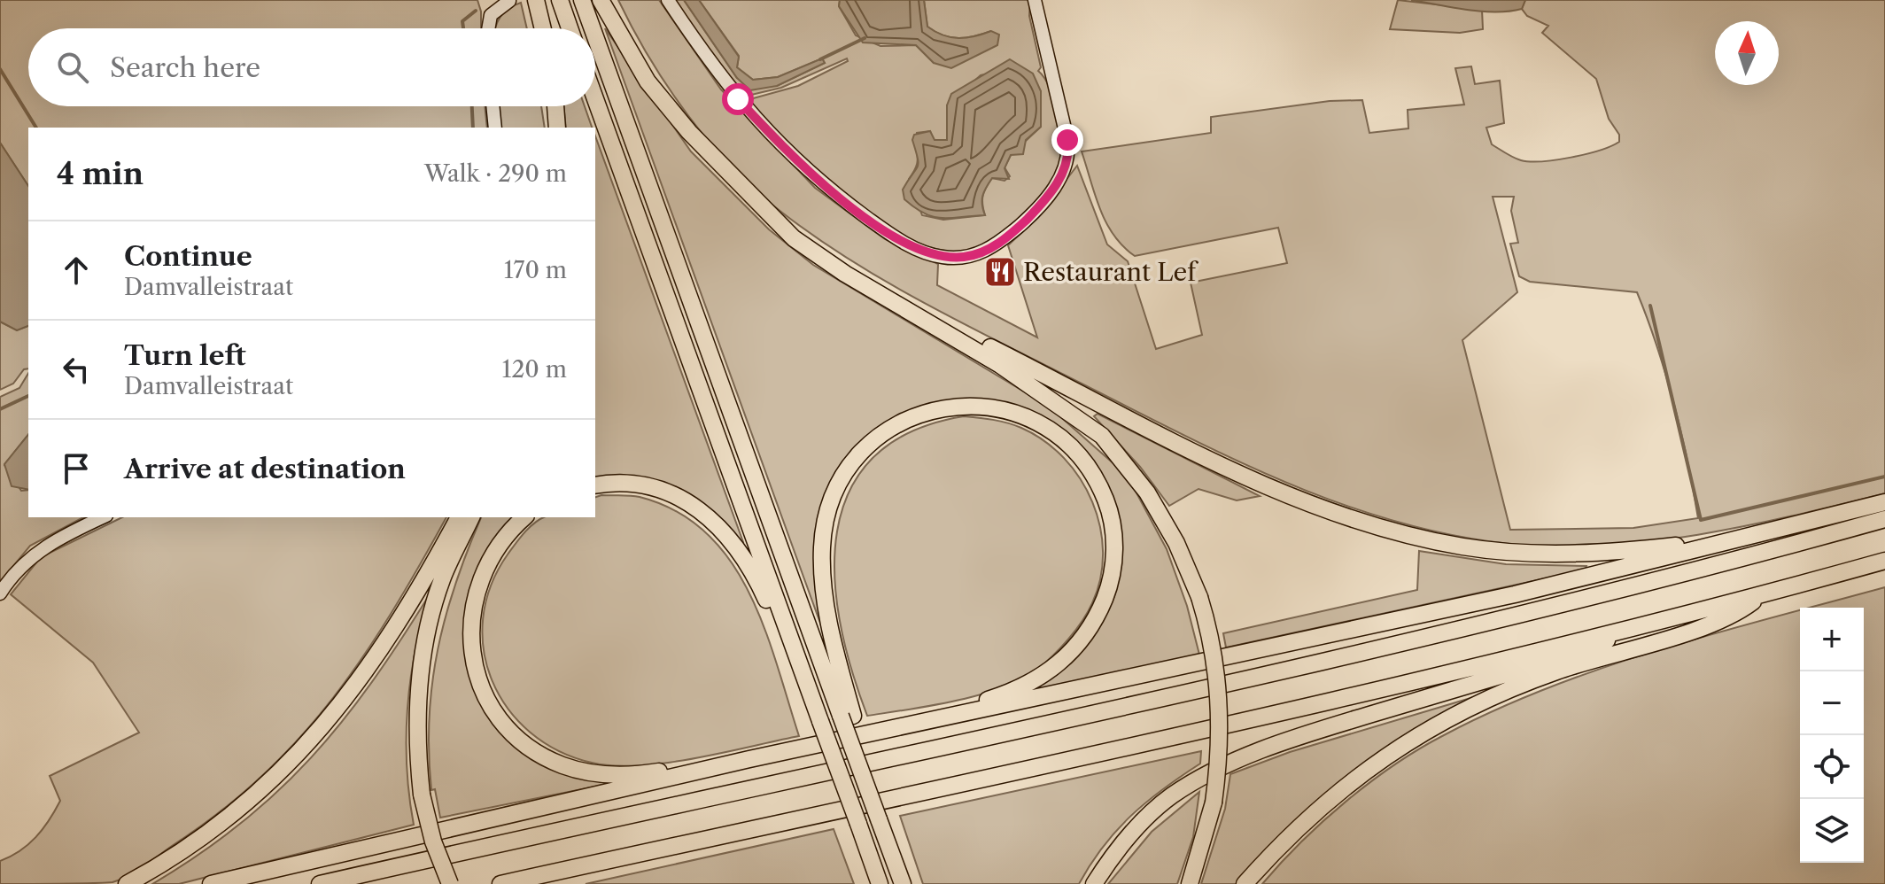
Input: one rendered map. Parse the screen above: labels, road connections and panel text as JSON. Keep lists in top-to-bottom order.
{
  "places": {
    "restaurant": ["Restaurant Lef"]
  },
  "north": "top",
  "page": {
    "search": "Search here",
    "heading": ["4 min", "Walk · 290 m"],
    "list": [
      ["Continue", "Damvalleistraat", "170 m"],
      ["Turn left", "Damvalleistraat", "120 m"],
      "Arrive at destination"
    ],
    "map_buttons": ["+", "−"]
  }
}
